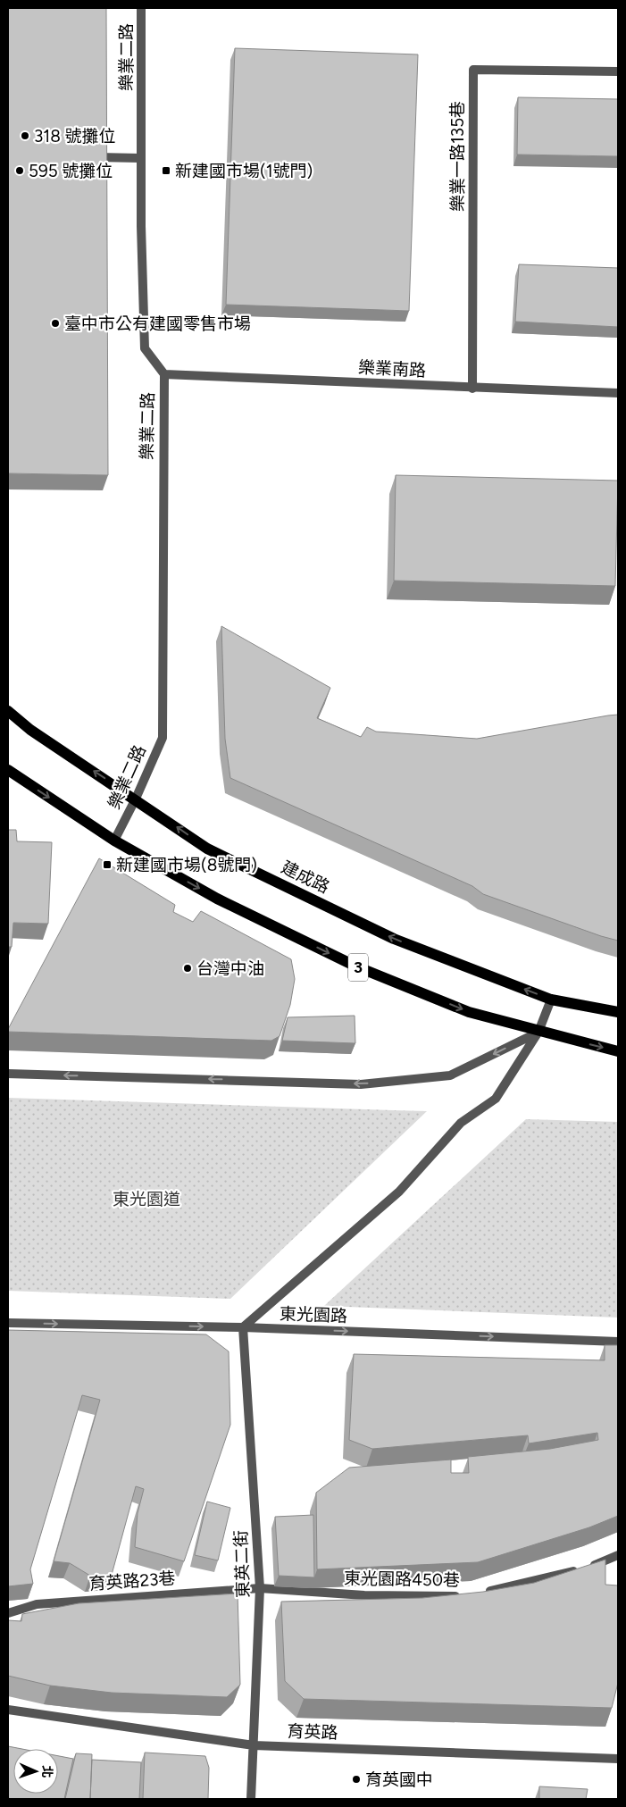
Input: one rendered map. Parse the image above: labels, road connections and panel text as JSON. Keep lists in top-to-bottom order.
{
  "streets": {
    "main road": ["建成路", "3"],
    "street": [
      "樂業二路",
      "樂業一路135巷",
      "樂業南路",
      "東光園路",
      "東英二街",
      "東光園路450巷",
      "育英路23巷",
      "育英路"
    ]
  },
  "crossings": [
    ["樂業二路", "樂業南路"],
    ["樂業二路", "建成路"],
    ["樂業二路", "3"],
    ["樂業一路135巷", "樂業南路"],
    ["東光園路", "東英二街"],
    ["東英二街", "東光園路450巷"],
    ["東英二街", "育英路23巷"],
    ["東英二街", "育英路"],
    ["東光園路450巷", "育英路23巷"]
  ],
  "one_way": ["東光園路"],
  "parks": ["東光園道"],
  "places": {
    "other": [
      "318 號攤位",
      "595 號攤位",
      "臺中市公有建國零售市場",
      "台灣中油",
      "育英國中"
    ],
    "transit": ["新建國市場(1號門)", "新建國市場(8號門)"]
  },
  "north": "right"
}
